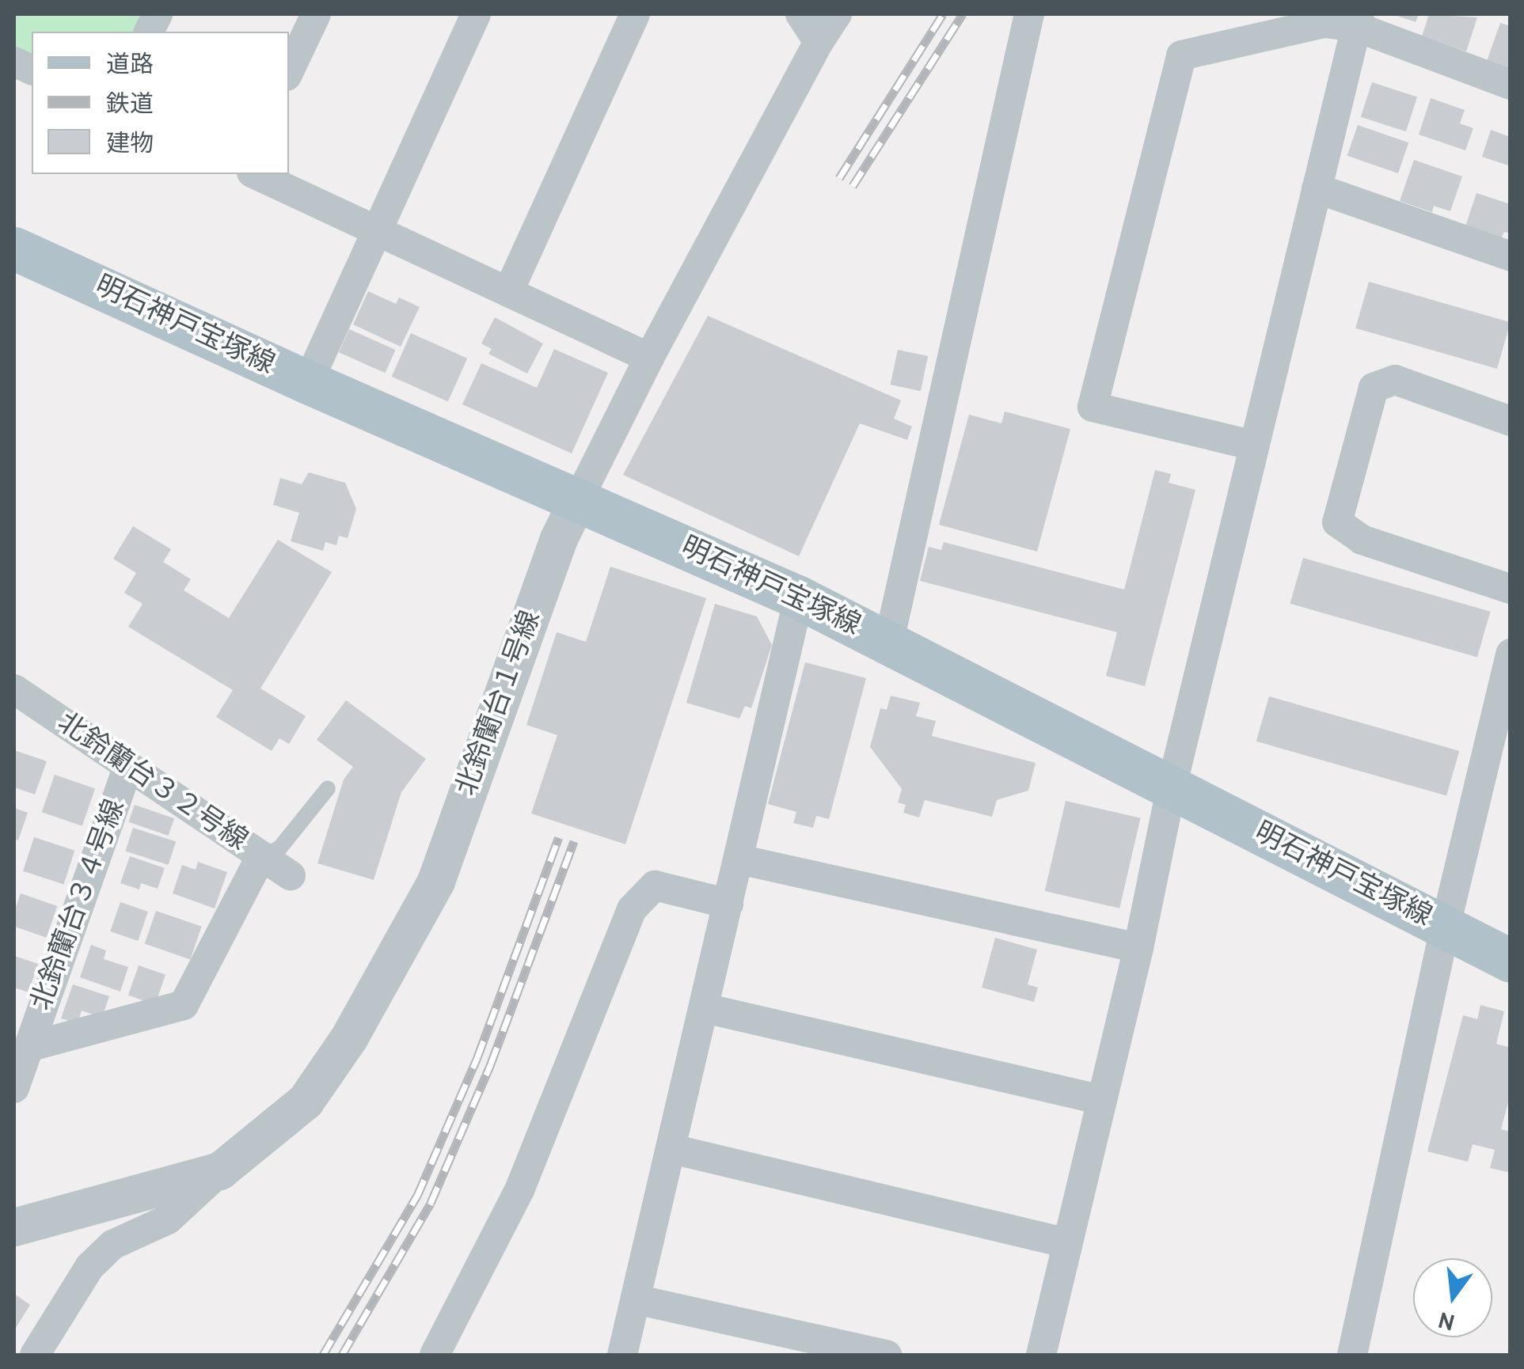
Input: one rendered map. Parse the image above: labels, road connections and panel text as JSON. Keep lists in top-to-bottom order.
{
  "streets": {
    "main road": ["明石神戸宝塚線"],
    "street": ["北鈴蘭台１号線", "北鈴蘭台３２号線", "北鈴蘭台３４号線"]
  },
  "crossings": [
    ["明石神戸宝塚線", "北鈴蘭台１号線"],
    ["北鈴蘭台３２号線", "北鈴蘭台３４号線"]
  ],
  "legend": ["道路", "鉄道", "建物"],
  "north": "bottom"
}
